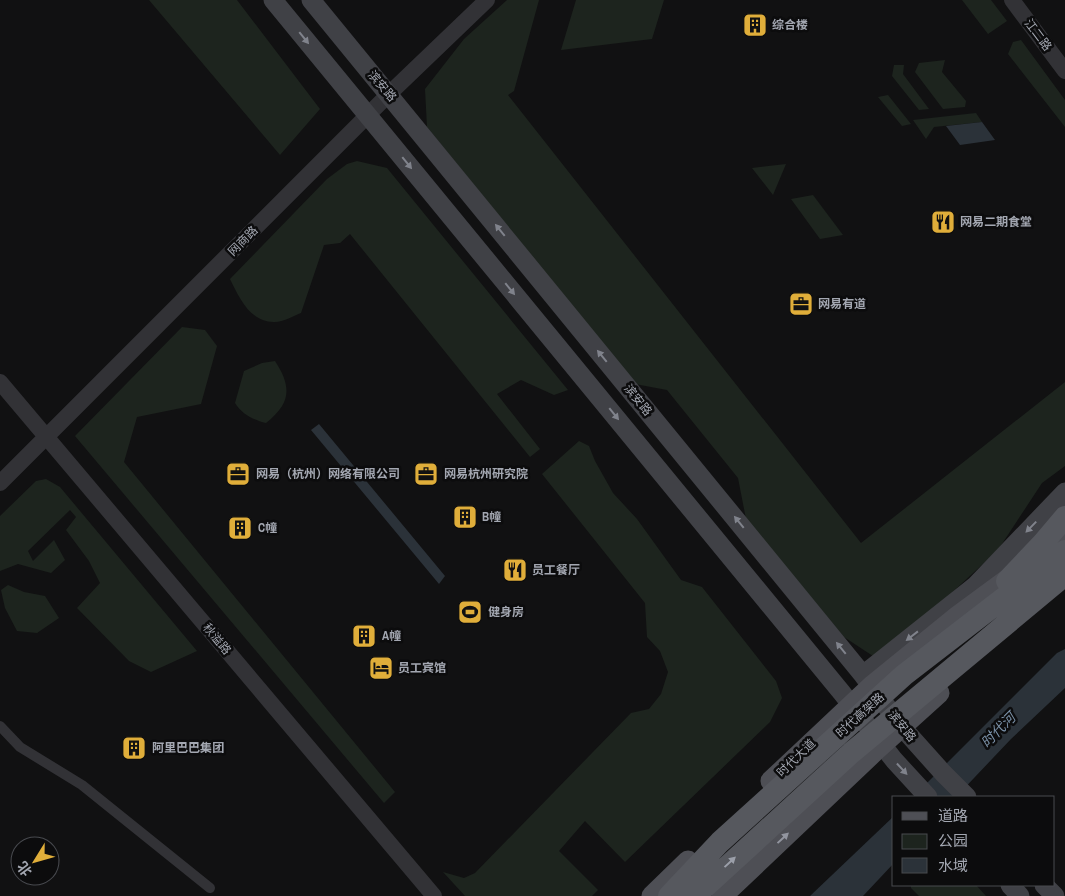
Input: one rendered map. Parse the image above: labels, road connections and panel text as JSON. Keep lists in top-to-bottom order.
{
  "streets": {
    "highway": ["时代高架路"],
    "main road": ["滨安路", "时代大道"],
    "street": ["江二路", "网商路", "秋溢路"]
  },
  "crossings": [
    ["滨安路", "网商路"],
    ["滨安路", "时代大道"],
    ["网商路", "秋溢路"],
    ["时代高架路", "时代大道"]
  ],
  "water": ["时代河"],
  "places": {
    "building": [
      "综合楼",
      "B幢",
      "C幢",
      "A幢",
      "阿里巴巴集团"
    ],
    "restaurant": ["网易二期食堂", "员工餐厅"],
    "office": ["网易有道", "网易（杭州）网络有限公司", "网易杭州研究院"],
    "sports": ["健身房"],
    "hotel": ["员工宾馆"]
  },
  "legend": ["道路", "公园", "水域"],
  "north": "bottom left"
}
